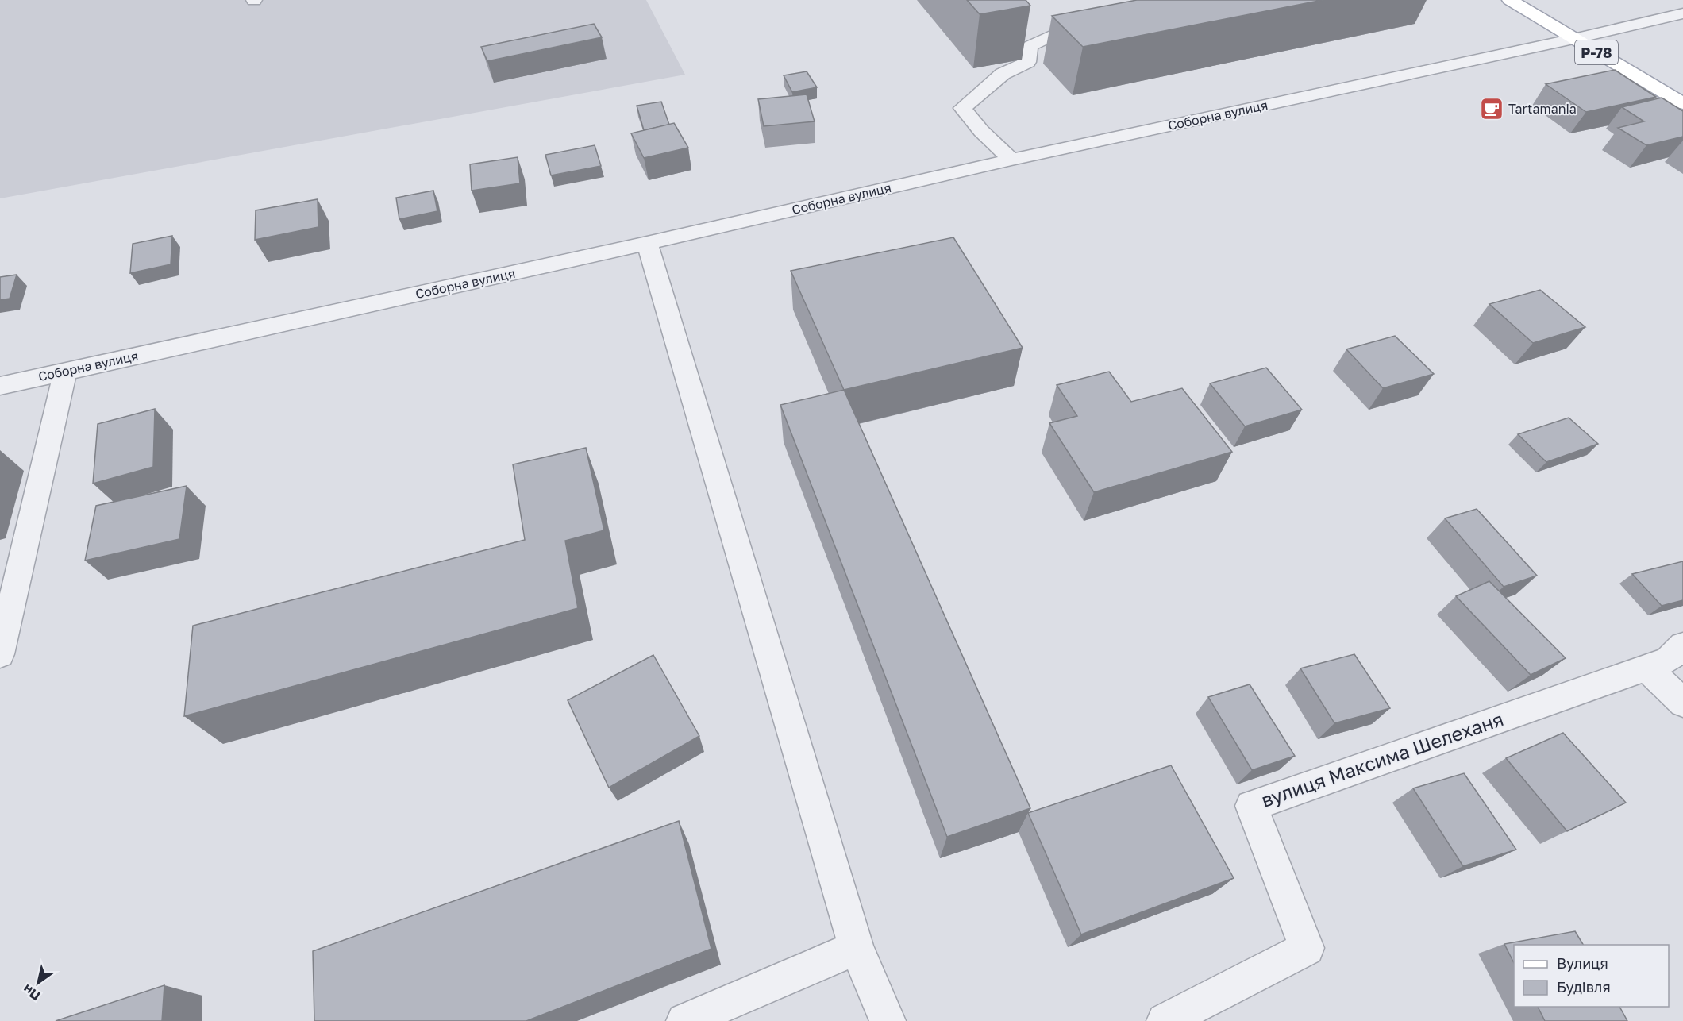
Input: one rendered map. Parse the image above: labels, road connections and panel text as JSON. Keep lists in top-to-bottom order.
{
  "streets": {
    "main road": ["Р-78"],
    "street": ["Соборна вулиця", "вулиця Максима Шелеханя"]
  },
  "crossings": [
    ["Р-78", "Соборна вулиця"]
  ],
  "places": {
    "cafe": ["Tartamania"]
  },
  "legend": ["Вулиця", "Будівля"],
  "north": "bottom left"
}
